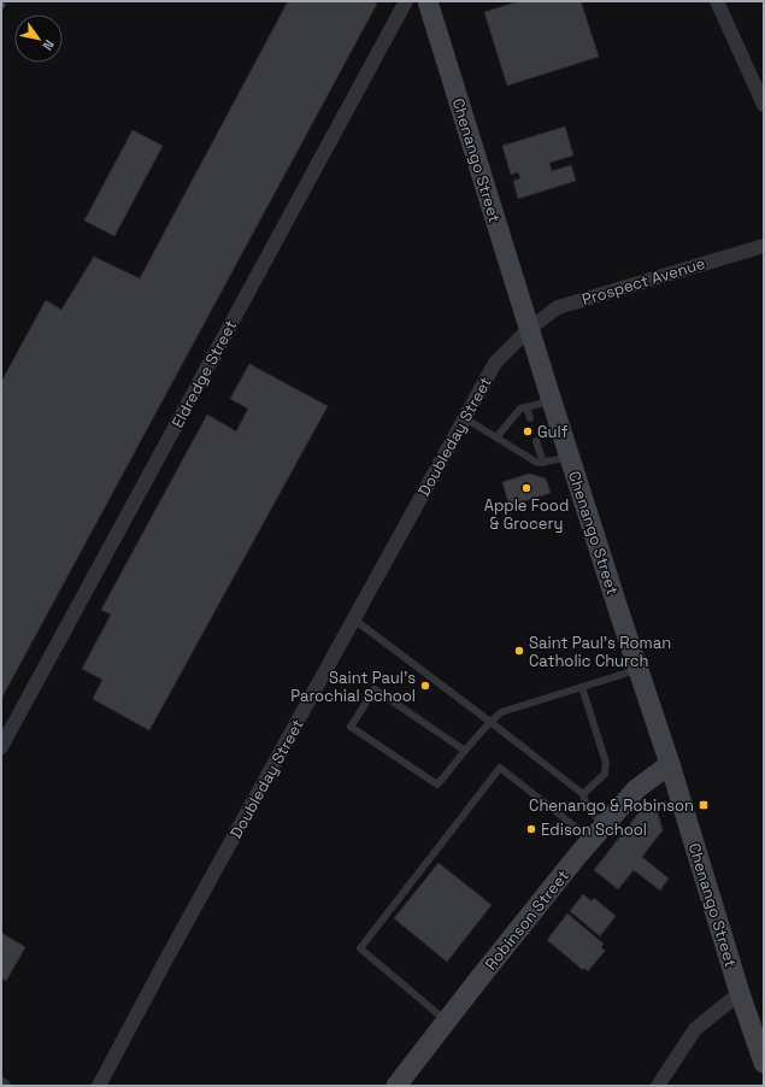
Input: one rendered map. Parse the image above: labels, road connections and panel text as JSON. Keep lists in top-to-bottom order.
{
  "streets": {
    "street": [
      "Chenango Street",
      "Prospect Avenue",
      "Eldredge Street",
      "Doubleday Street",
      "Robinson Street"
    ]
  },
  "crossings": [
    ["Chenango Street", "Prospect Avenue"],
    ["Chenango Street", "Doubleday Street"],
    ["Chenango Street", "Robinson Street"],
    ["Prospect Avenue", "Doubleday Street"]
  ],
  "places": {
    "other": [
      "Gulf",
      "Apple Food & Grocery",
      "Saint Paul's Roman Catholic Church",
      "Saint Paul's Parochial School",
      "Edison School"
    ],
    "transit": ["Chenango & Robinson"]
  },
  "north": "bottom right"
}
